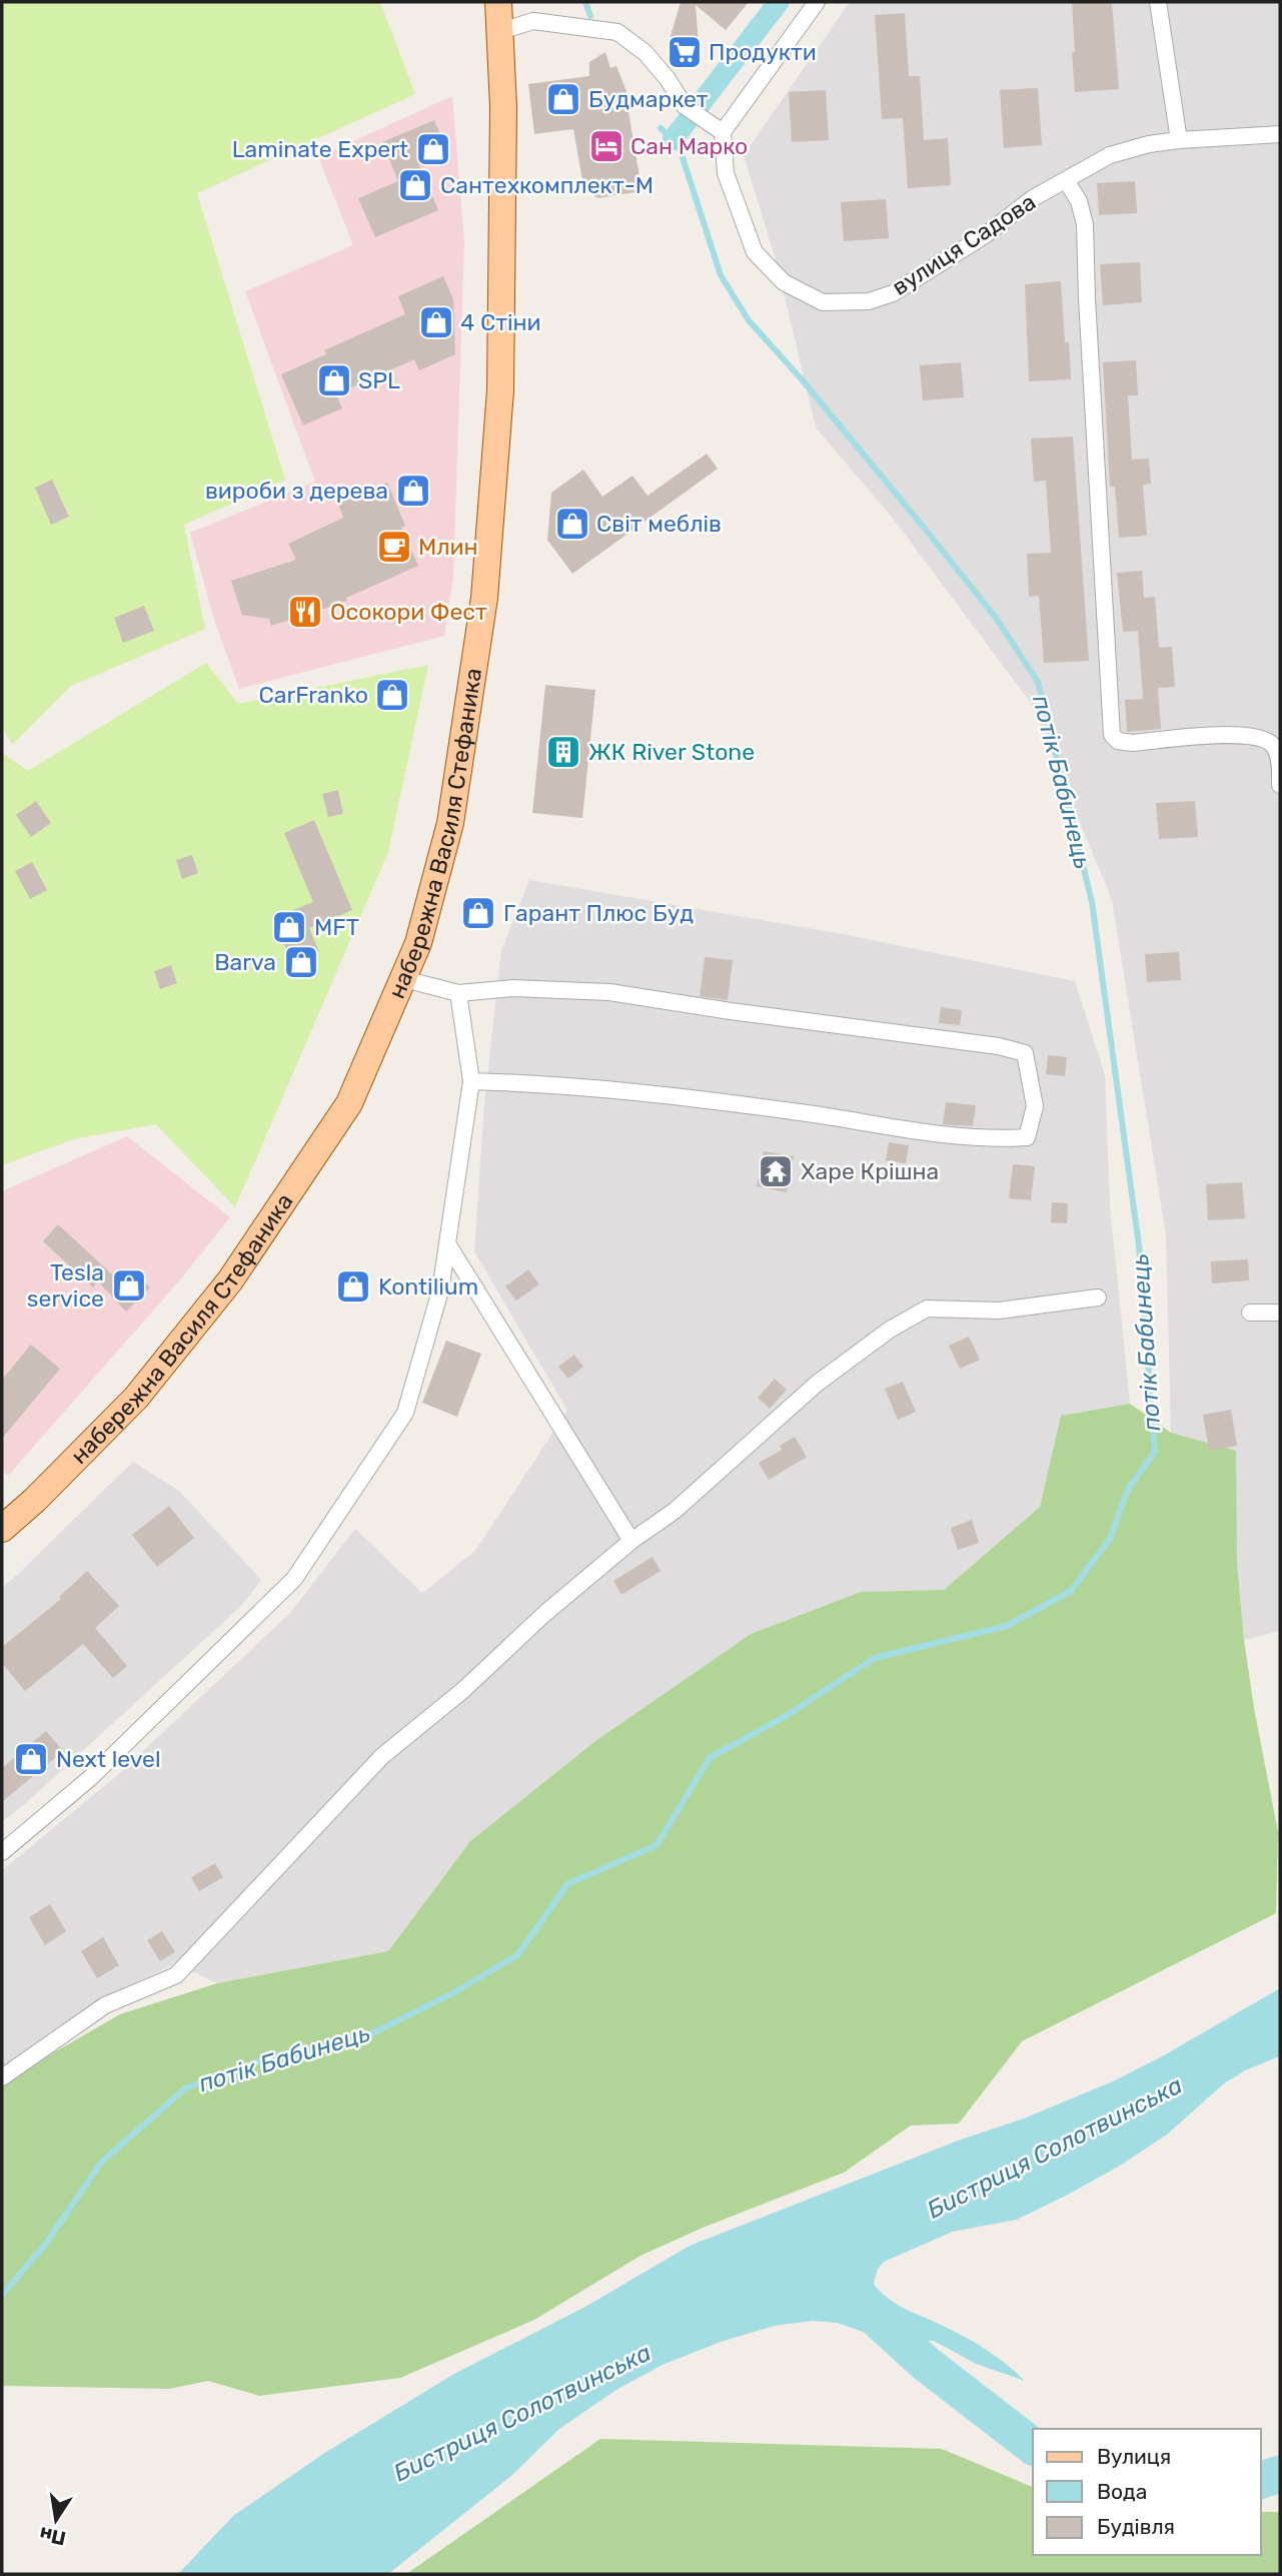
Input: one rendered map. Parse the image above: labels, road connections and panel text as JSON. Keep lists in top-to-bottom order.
{
  "streets": {
    "main road": ["набережна Василя Стефаника"],
    "street": ["вулиця Садова"]
  },
  "water": ["потік Бабинець", "Бистриця Солотвинська"],
  "places": {
    "supermarket": ["Продукти"],
    "shop": [
      "Будмаркет",
      "Laminate Expert",
      "Сантехкомплект-М",
      "4 Стіни",
      "SPL",
      "вироби з дерева",
      "Світ меблів",
      "CarFranko",
      "Гарант Плюс Буд",
      "MFT",
      "Barva",
      "Tesla service",
      "Kontilium",
      "Next level"
    ],
    "hotel": ["Сан Марко"],
    "cafe": ["Млин"],
    "restaurant": ["Осокори Фест"],
    "building": ["ЖК River Stone"],
    "temple": ["Харе Крішна"]
  },
  "legend": ["Вулиця", "Вода", "Будівля"],
  "north": "bottom"
}
